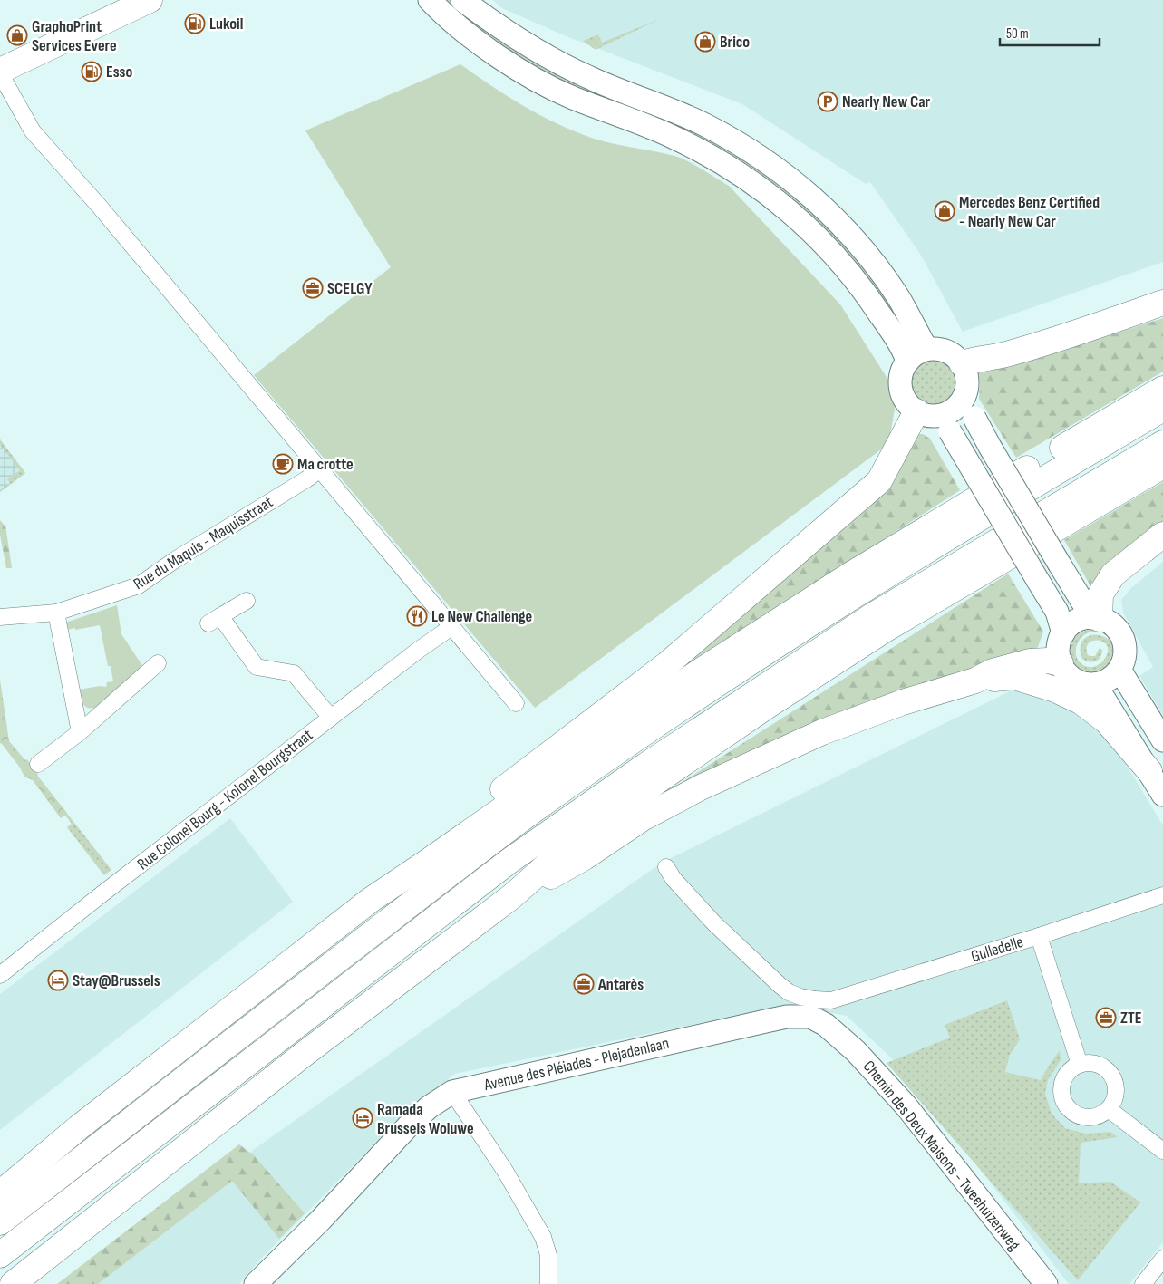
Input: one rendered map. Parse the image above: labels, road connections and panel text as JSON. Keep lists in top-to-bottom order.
{
  "streets": {
    "main road": ["Avenue des Pléiades - Plejadenlaan", "Chemin des Deux Maisons - Tweehuizenweg"],
    "street": ["Rue du Maquis - Maquisstraat", "Rue Colonel Bourg - Kolonel Bourgstraat", "Gulledelle"]
  },
  "crossings": [
    ["Avenue des Pléiades - Plejadenlaan", "Chemin des Deux Maisons - Tweehuizenweg"]
  ],
  "places": {
    "fuel station": ["Lukoil", "Esso"],
    "shop": ["GraphoPrint Services Evere", "Brico", "Mercedes Benz Certified - Nearly New Car"],
    "parking": ["Nearly New Car"],
    "office": ["SCELGY", "Antarès", "ZTE"],
    "cafe": ["Ma crotte"],
    "restaurant": ["Le New Challenge"],
    "hotel": ["Stay@Brussels", "Ramada Brussels Woluwe"]
  },
  "scale_bar": "50 m"
}
